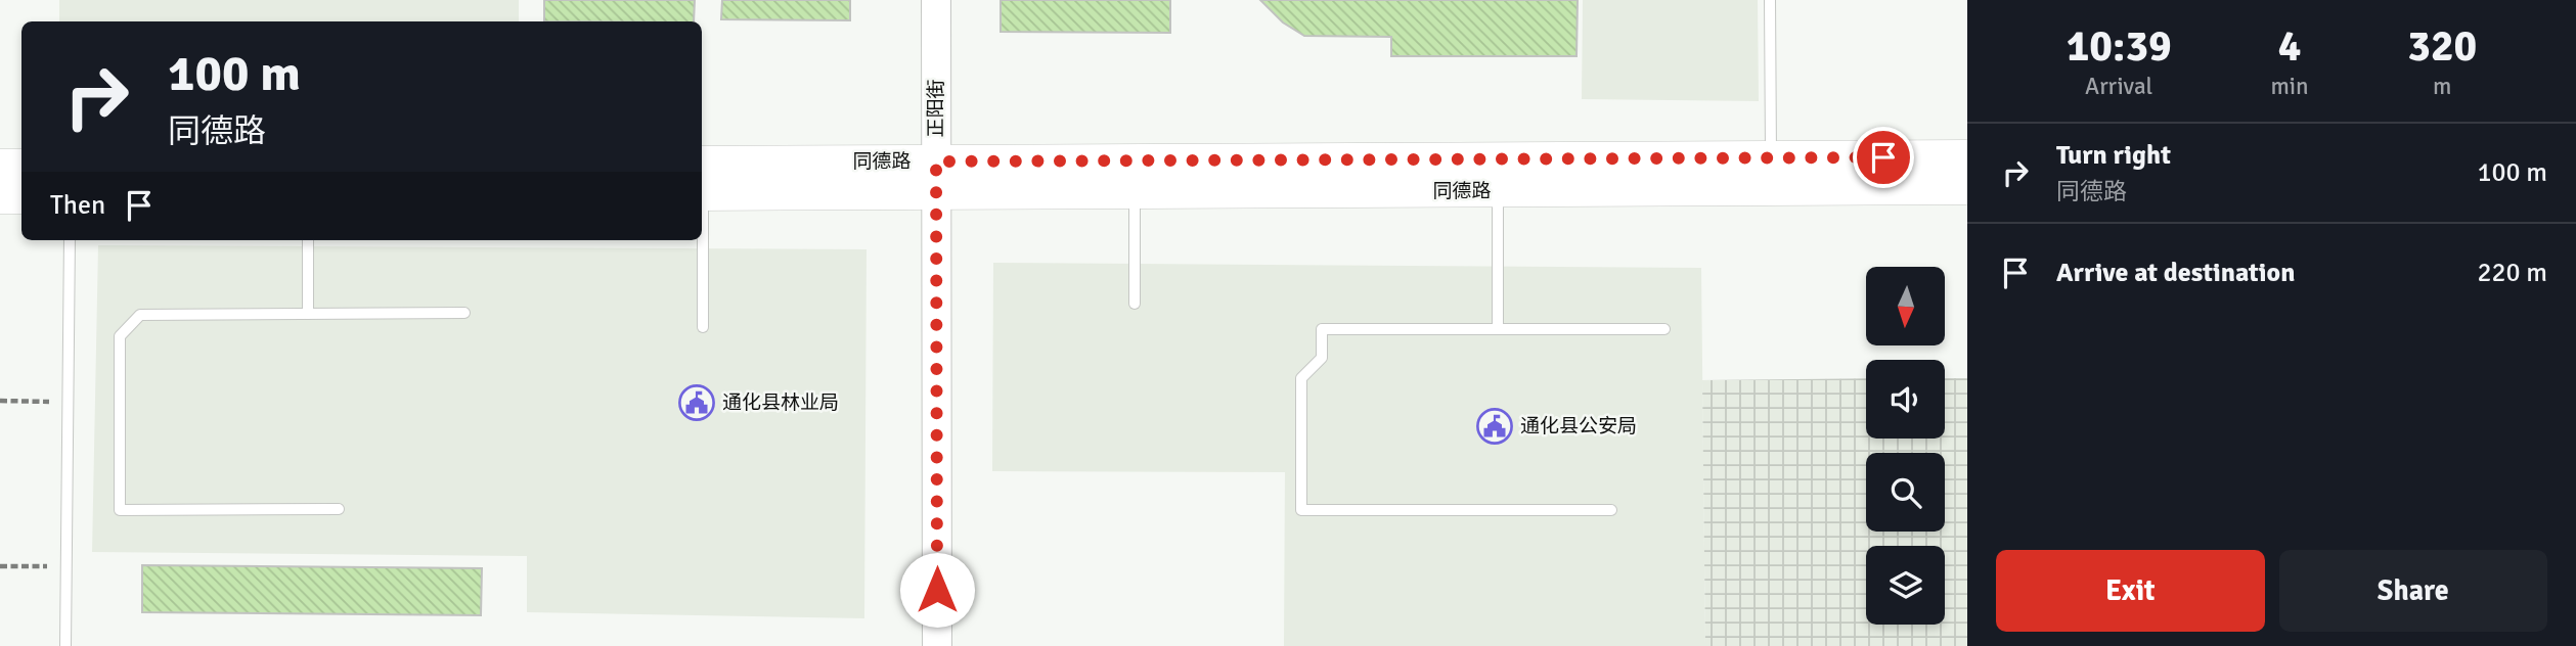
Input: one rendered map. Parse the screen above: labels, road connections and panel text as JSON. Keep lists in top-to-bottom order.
{
  "streets": {
    "main road": ["同德路"],
    "street": ["正阳街"]
  },
  "crossings": [
    ["正阳街", "同德路"]
  ],
  "places": {
    "public building": ["通化县林业局", "通化县公安局"]
  },
  "north": "bottom",
  "page": {
    "eta": [
      "10:39",
      "Arrival",
      "4",
      "min",
      "320",
      "m"
    ],
    "turn": ["100 m", "同德路"],
    "list": [
      {
        "name": "Turn right",
        "note": "同德路",
        "value": "100 m"
      },
      {
        "name": "Arrive at destination",
        "value": "220 m"
      }
    ],
    "then": "Then",
    "buttons": ["Exit", "Share"]
  }
}
